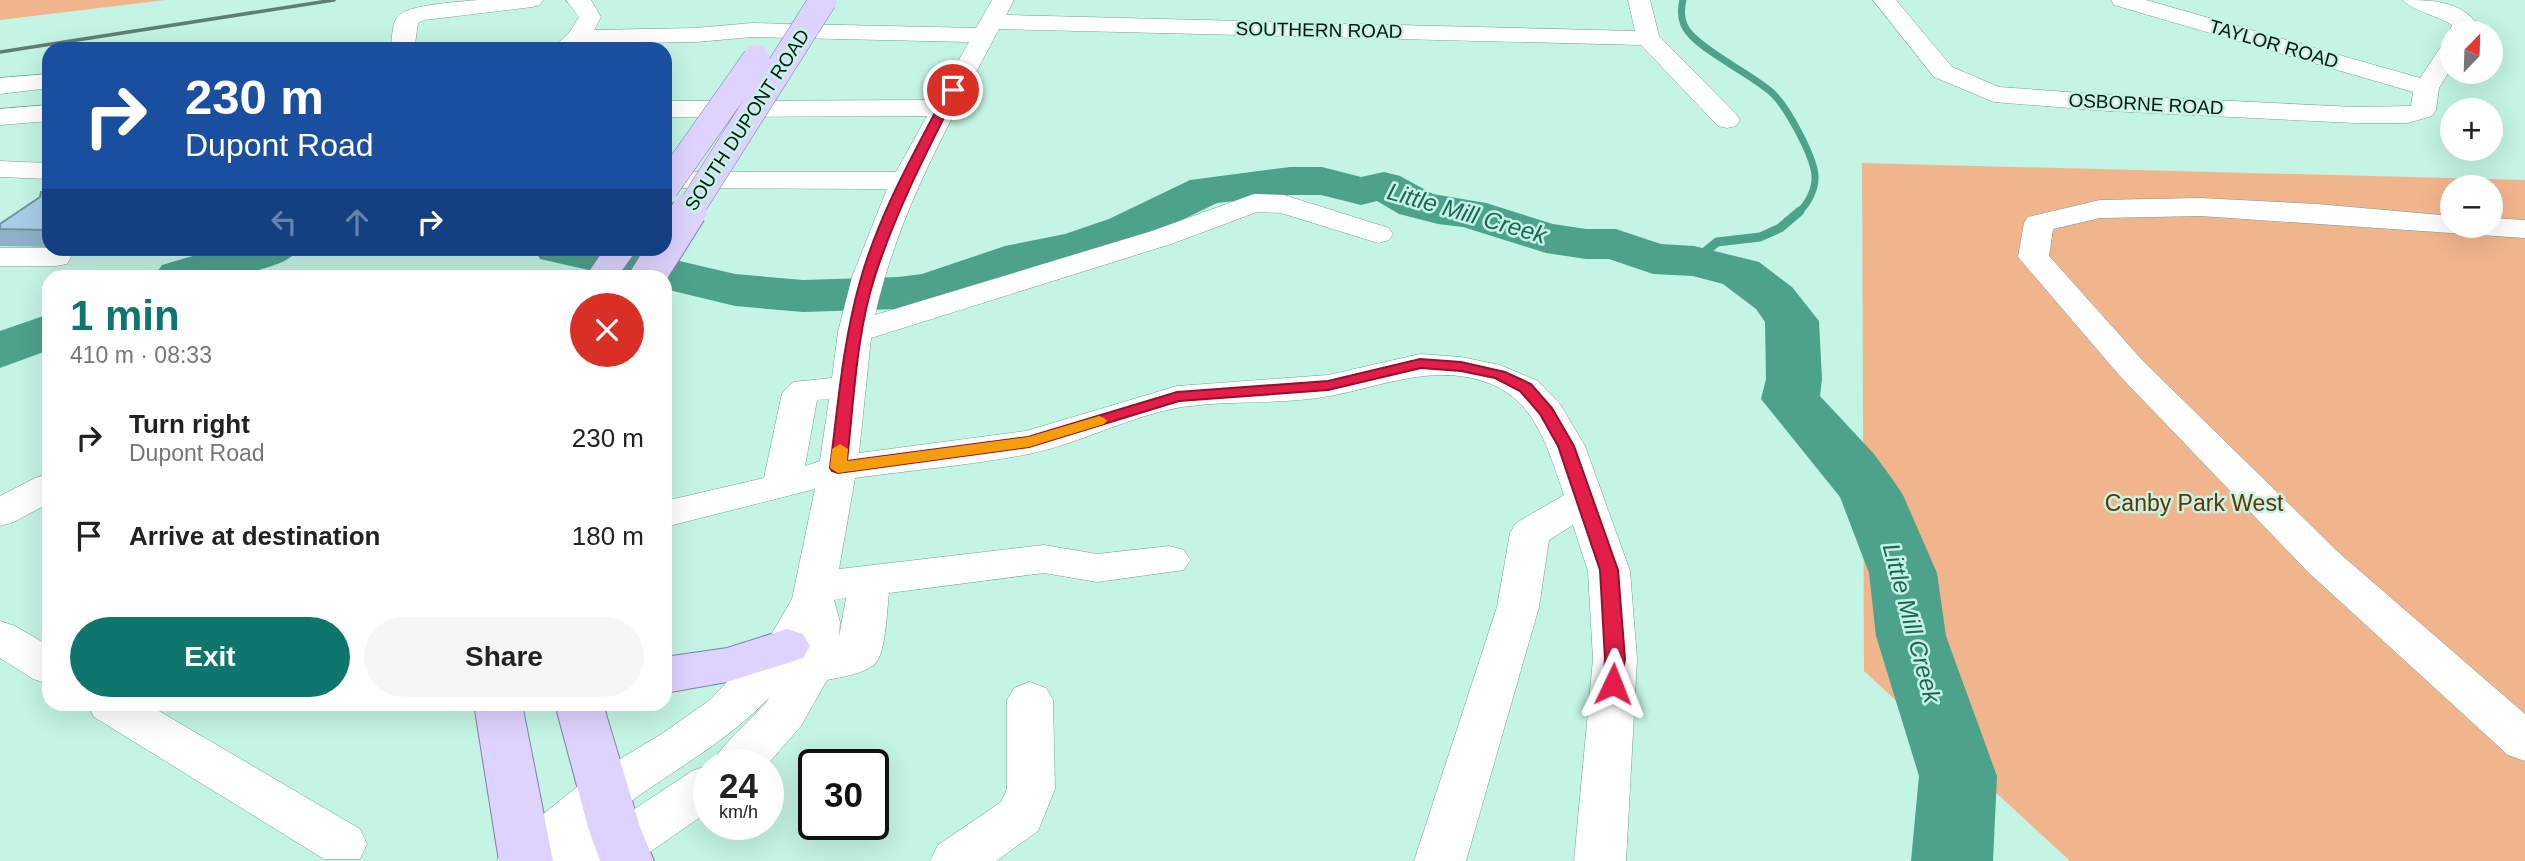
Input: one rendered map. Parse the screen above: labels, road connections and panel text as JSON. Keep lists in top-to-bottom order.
{
  "streets": {
    "main road": ["SOUTH DUPONT ROAD"],
    "street": ["SOUTHERN ROAD", "TAYLOR ROAD", "OSBORNE ROAD"]
  },
  "crossings": [
    ["TAYLOR ROAD", "OSBORNE ROAD"]
  ],
  "water": ["Little Mill Creek"],
  "parks": ["Canby Park West"],
  "north": "top right",
  "page": {
    "map_buttons": ["+", "−"],
    "turn": ["230 m", "Dupont Road"],
    "heading": ["1 min", "410 m · 08:33"],
    "list": [
      {
        "name": "Turn right",
        "note": "Dupont Road",
        "value": "230 m"
      },
      {
        "name": "Arrive at destination",
        "value": "180 m"
      }
    ],
    "buttons": ["Exit", "Share"],
    "speed": "24 km/h",
    "limit": "30"
  }
}
